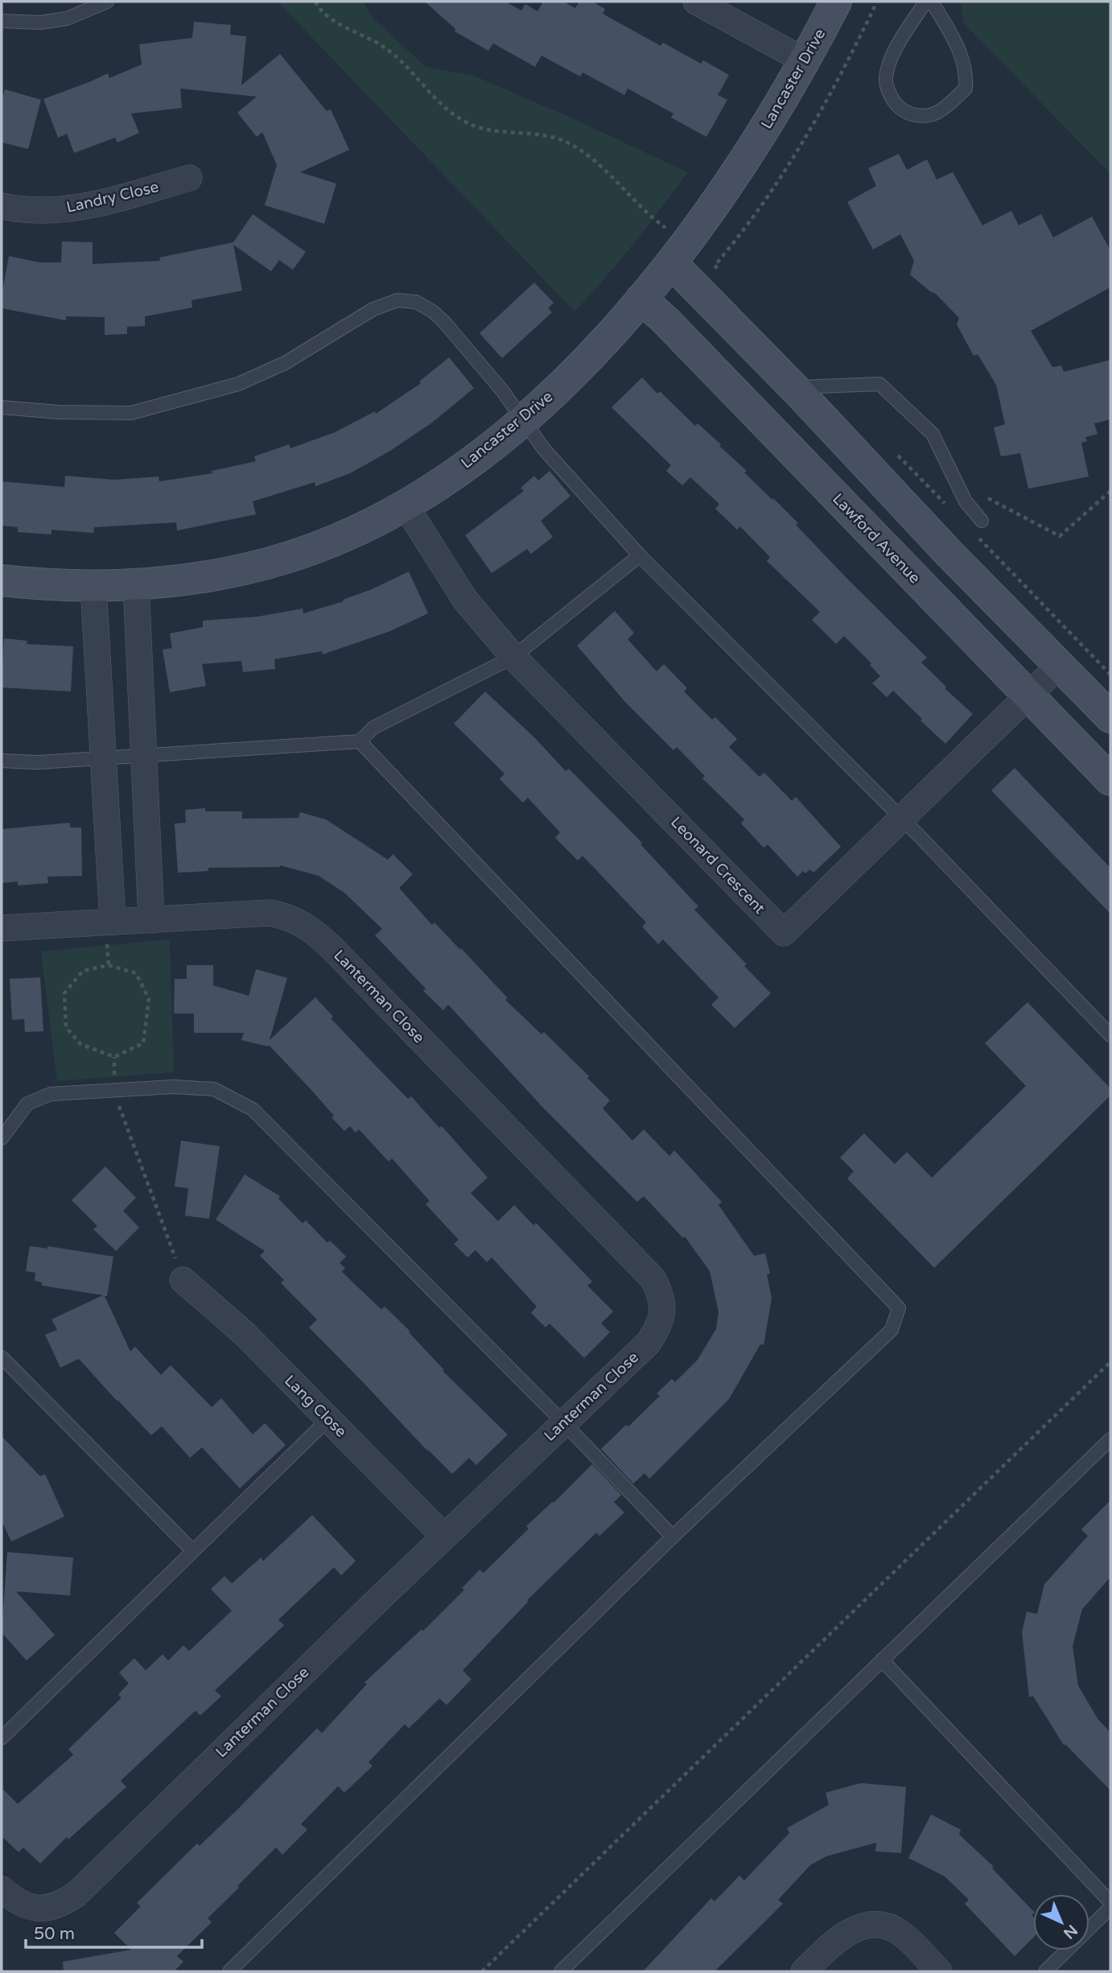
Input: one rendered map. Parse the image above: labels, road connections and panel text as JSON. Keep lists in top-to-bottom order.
{
  "streets": {
    "street": [
      "Lancaster Drive",
      "Landry Close",
      "Lawford Avenue",
      "Leonard Crescent",
      "Lanterman Close",
      "Lang Close"
    ]
  },
  "crossings": [
    ["Lancaster Drive", "Lawford Avenue"],
    ["Lancaster Drive", "Leonard Crescent"],
    ["Lawford Avenue", "Leonard Crescent"],
    ["Lanterman Close", "Lang Close"]
  ],
  "scale_bar": "50 m",
  "north": "bottom right"
}
